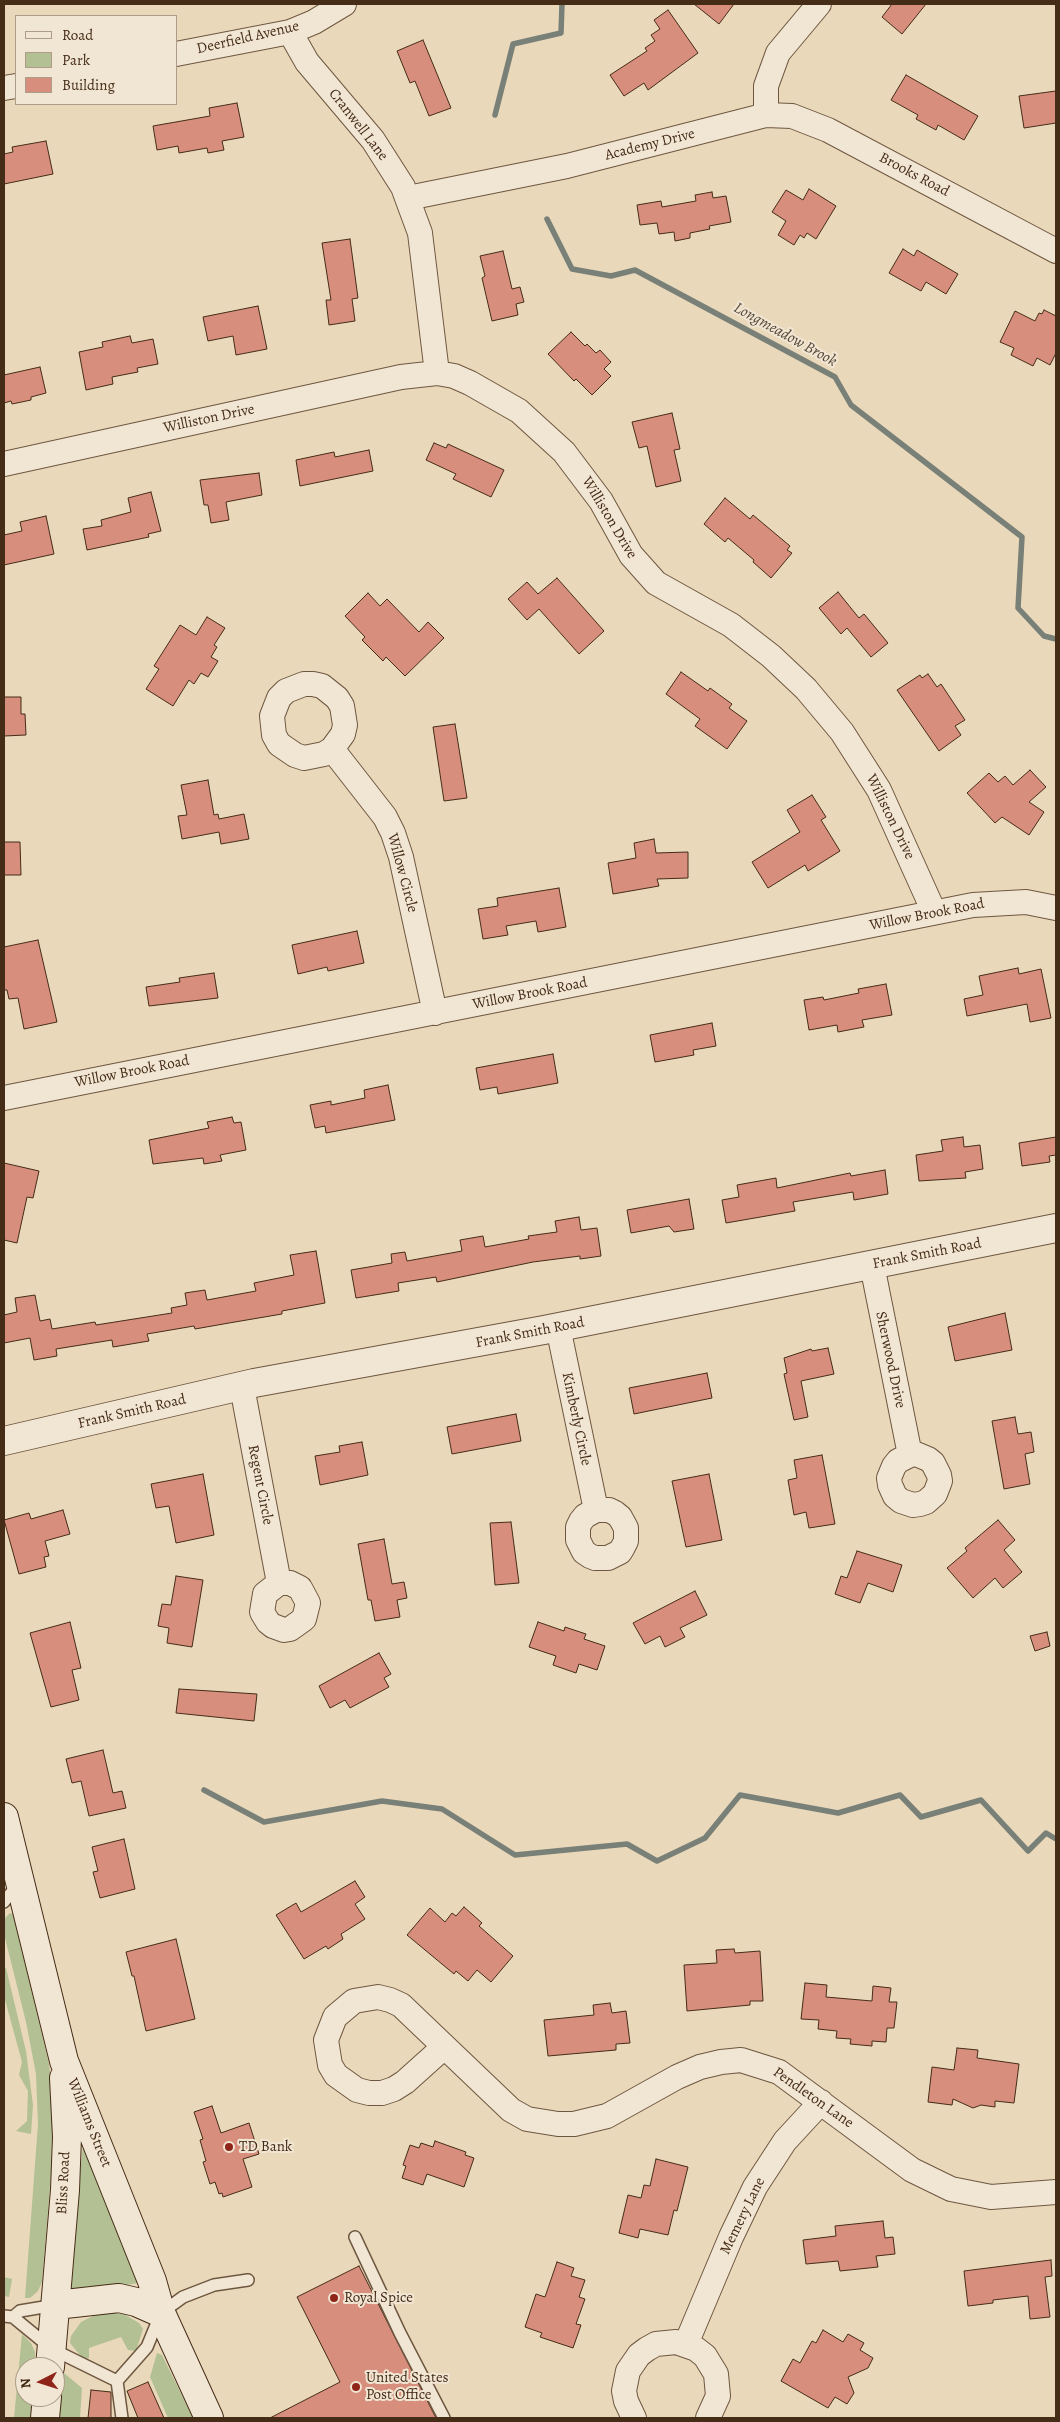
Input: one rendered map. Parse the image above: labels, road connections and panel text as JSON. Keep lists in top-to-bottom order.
{
  "streets": {
    "street": [
      "Deerfield Avenue",
      "Cranwell Lane",
      "Academy Drive",
      "Brooks Road",
      "Williston Drive",
      "Willow Circle",
      "Willow Brook Road",
      "Frank Smith Road",
      "Sherwood Drive",
      "Kimberly Circle",
      "Regent Circle",
      "Pendleton Lane",
      "Williams Street",
      "Bliss Road",
      "Memery Lane"
    ]
  },
  "crossings": [
    ["Deerfield Avenue", "Cranwell Lane"],
    ["Cranwell Lane", "Academy Drive"],
    ["Cranwell Lane", "Williston Drive"],
    ["Academy Drive", "Brooks Road"],
    ["Williston Drive", "Willow Brook Road"],
    ["Willow Circle", "Willow Brook Road"],
    ["Frank Smith Road", "Sherwood Drive"],
    ["Frank Smith Road", "Kimberly Circle"],
    ["Frank Smith Road", "Regent Circle"],
    ["Pendleton Lane", "Memery Lane"],
    ["Williams Street", "Bliss Road"]
  ],
  "water": ["Longmeadow Brook"],
  "places": ["TD Bank", "Royal Spice", "United States Post Office"],
  "legend": ["Road", "Park", "Building"],
  "north": "left"
}
